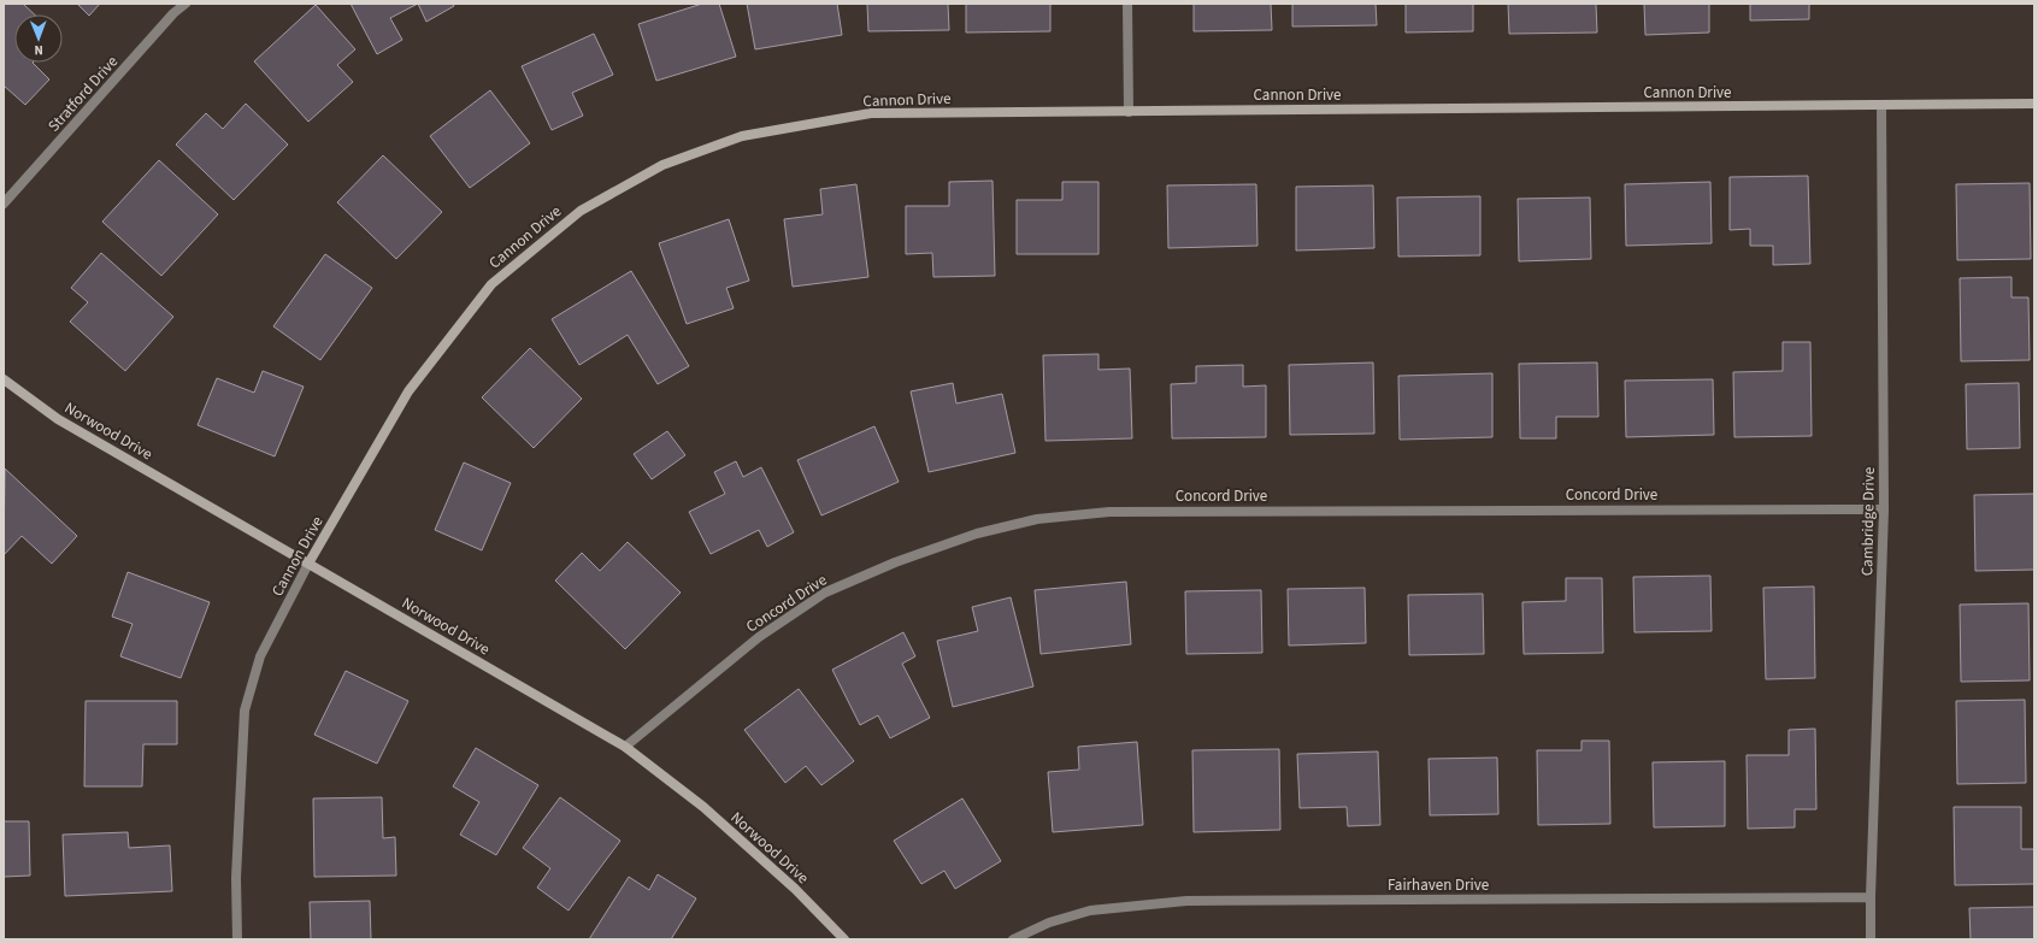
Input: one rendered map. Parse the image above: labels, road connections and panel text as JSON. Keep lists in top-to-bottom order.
{
  "streets": {
    "street": [
      "Cannon Drive",
      "Stratford Drive",
      "Norwood Drive",
      "Concord Drive",
      "Cambridge Drive",
      "Fairhaven Drive"
    ]
  },
  "crossings": [
    ["Cannon Drive", "Norwood Drive"],
    ["Cannon Drive", "Cambridge Drive"],
    ["Norwood Drive", "Concord Drive"],
    ["Concord Drive", "Cambridge Drive"],
    ["Cambridge Drive", "Fairhaven Drive"]
  ],
  "north": "bottom"
}
